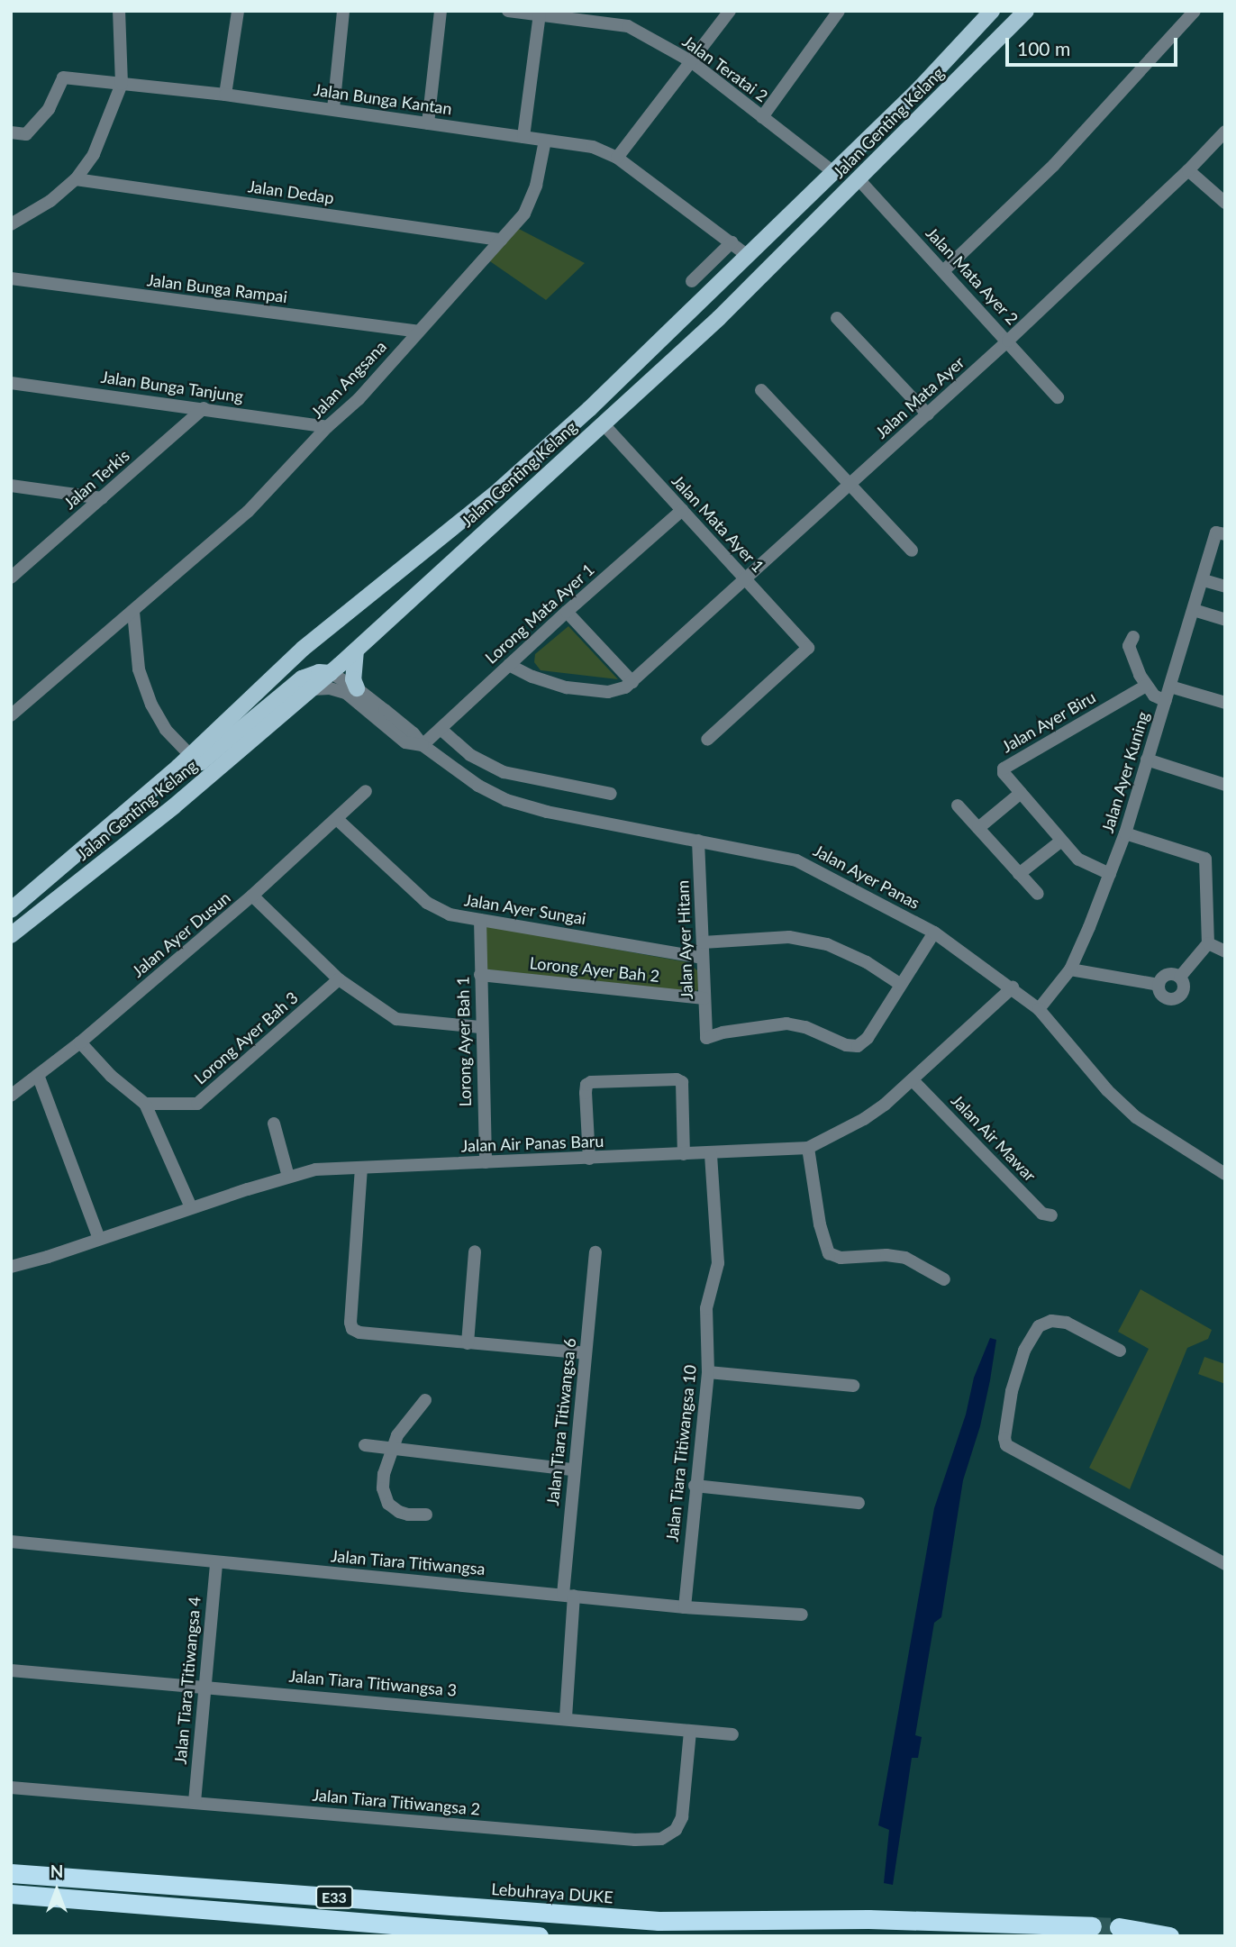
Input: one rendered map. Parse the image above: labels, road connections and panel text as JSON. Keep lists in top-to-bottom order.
{
  "streets": {
    "highway": ["Lebuhraya DUKE", "E33"],
    "main road": ["Jalan Genting Kelang"],
    "street": [
      "Jalan Teratai 2",
      "Jalan Bunga Kantan",
      "Jalan Dedap",
      "Jalan Mata Ayer 2",
      "Jalan Bunga Rampai",
      "Jalan Angsana",
      "Jalan Bunga Tanjung",
      "Jalan Mata Ayer",
      "Jalan Terkis",
      "Jalan Mata Ayer 1",
      "Lorong Mata Ayer 1",
      "Jalan Ayer Biru",
      "Jalan Ayer Kuning",
      "Jalan Ayer Panas",
      "Jalan Ayer Sungai",
      "Jalan Ayer Dusun",
      "Jalan Ayer Hitam",
      "Lorong Ayer Bah 2",
      "Lorong Ayer Bah 3",
      "Lorong Ayer Bah 1",
      "Jalan Air Mawar",
      "Jalan Air Panas Baru",
      "Jalan Tiara Titiwangsa 6",
      "Jalan Tiara Titiwangsa 10",
      "Jalan Tiara Titiwangsa",
      "Jalan Tiara Titiwangsa 4",
      "Jalan Tiara Titiwangsa 3",
      "Jalan Tiara Titiwangsa 2"
    ]
  },
  "crossings": [
    ["Jalan Teratai 2", "Jalan Genting Kelang"],
    ["Jalan Bunga Kantan", "Jalan Genting Kelang"],
    ["Jalan Bunga Kantan", "Jalan Angsana"],
    ["Jalan Genting Kelang", "Jalan Mata Ayer 2"],
    ["Jalan Genting Kelang", "Jalan Mata Ayer 1"],
    ["Jalan Genting Kelang", "Jalan Ayer Panas"],
    ["Jalan Dedap", "Jalan Angsana"],
    ["Jalan Mata Ayer 2", "Jalan Mata Ayer"],
    ["Jalan Bunga Rampai", "Jalan Angsana"],
    ["Jalan Angsana", "Jalan Bunga Tanjung"],
    ["Jalan Bunga Tanjung", "Jalan Terkis"],
    ["Jalan Mata Ayer", "Jalan Mata Ayer 1"],
    ["Jalan Mata Ayer 1", "Lorong Mata Ayer 1"],
    ["Lorong Mata Ayer 1", "Jalan Ayer Panas"],
    ["Jalan Ayer Biru", "Jalan Ayer Kuning"],
    ["Jalan Ayer Kuning", "Jalan Ayer Panas"],
    ["Jalan Ayer Panas", "Jalan Ayer Hitam"],
    ["Jalan Ayer Panas", "Jalan Air Panas Baru"],
    ["Jalan Ayer Sungai", "Jalan Ayer Dusun"],
    ["Jalan Ayer Sungai", "Jalan Ayer Hitam"],
    ["Jalan Ayer Sungai", "Lorong Ayer Bah 1"],
    ["Jalan Ayer Hitam", "Lorong Ayer Bah 2"],
    ["Lorong Ayer Bah 2", "Lorong Ayer Bah 1"],
    ["Lorong Ayer Bah 1", "Jalan Air Panas Baru"],
    ["Jalan Air Mawar", "Jalan Air Panas Baru"],
    ["Jalan Air Panas Baru", "Jalan Tiara Titiwangsa 10"],
    ["Jalan Tiara Titiwangsa 6", "Jalan Tiara Titiwangsa"],
    ["Jalan Tiara Titiwangsa 6", "Jalan Tiara Titiwangsa 3"],
    ["Jalan Tiara Titiwangsa 10", "Jalan Tiara Titiwangsa"],
    ["Jalan Tiara Titiwangsa", "Jalan Tiara Titiwangsa 4"],
    ["Jalan Tiara Titiwangsa 4", "Jalan Tiara Titiwangsa 3"],
    ["Jalan Tiara Titiwangsa 4", "Jalan Tiara Titiwangsa 2"],
    ["Jalan Tiara Titiwangsa 3", "Jalan Tiara Titiwangsa 2"]
  ],
  "scale_bar": "100 m",
  "north": "top"
}
